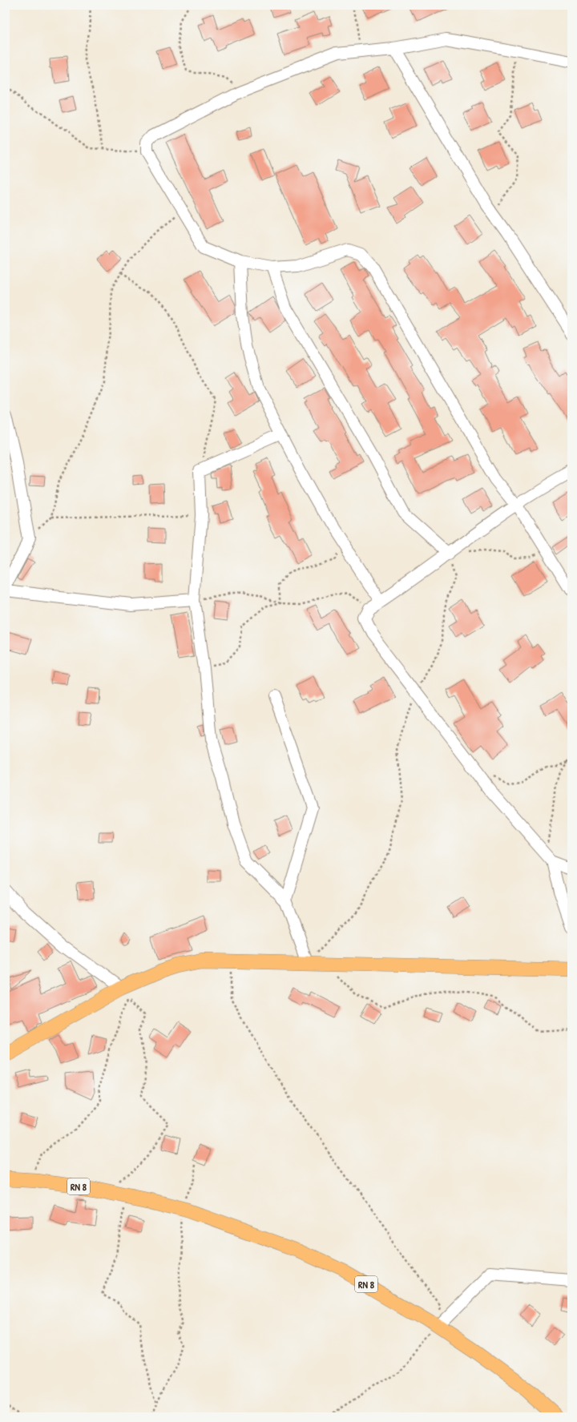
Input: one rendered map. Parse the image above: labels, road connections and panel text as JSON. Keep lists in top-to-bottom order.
{
  "streets": {
    "main road": ["RN 8"]
  }
}
